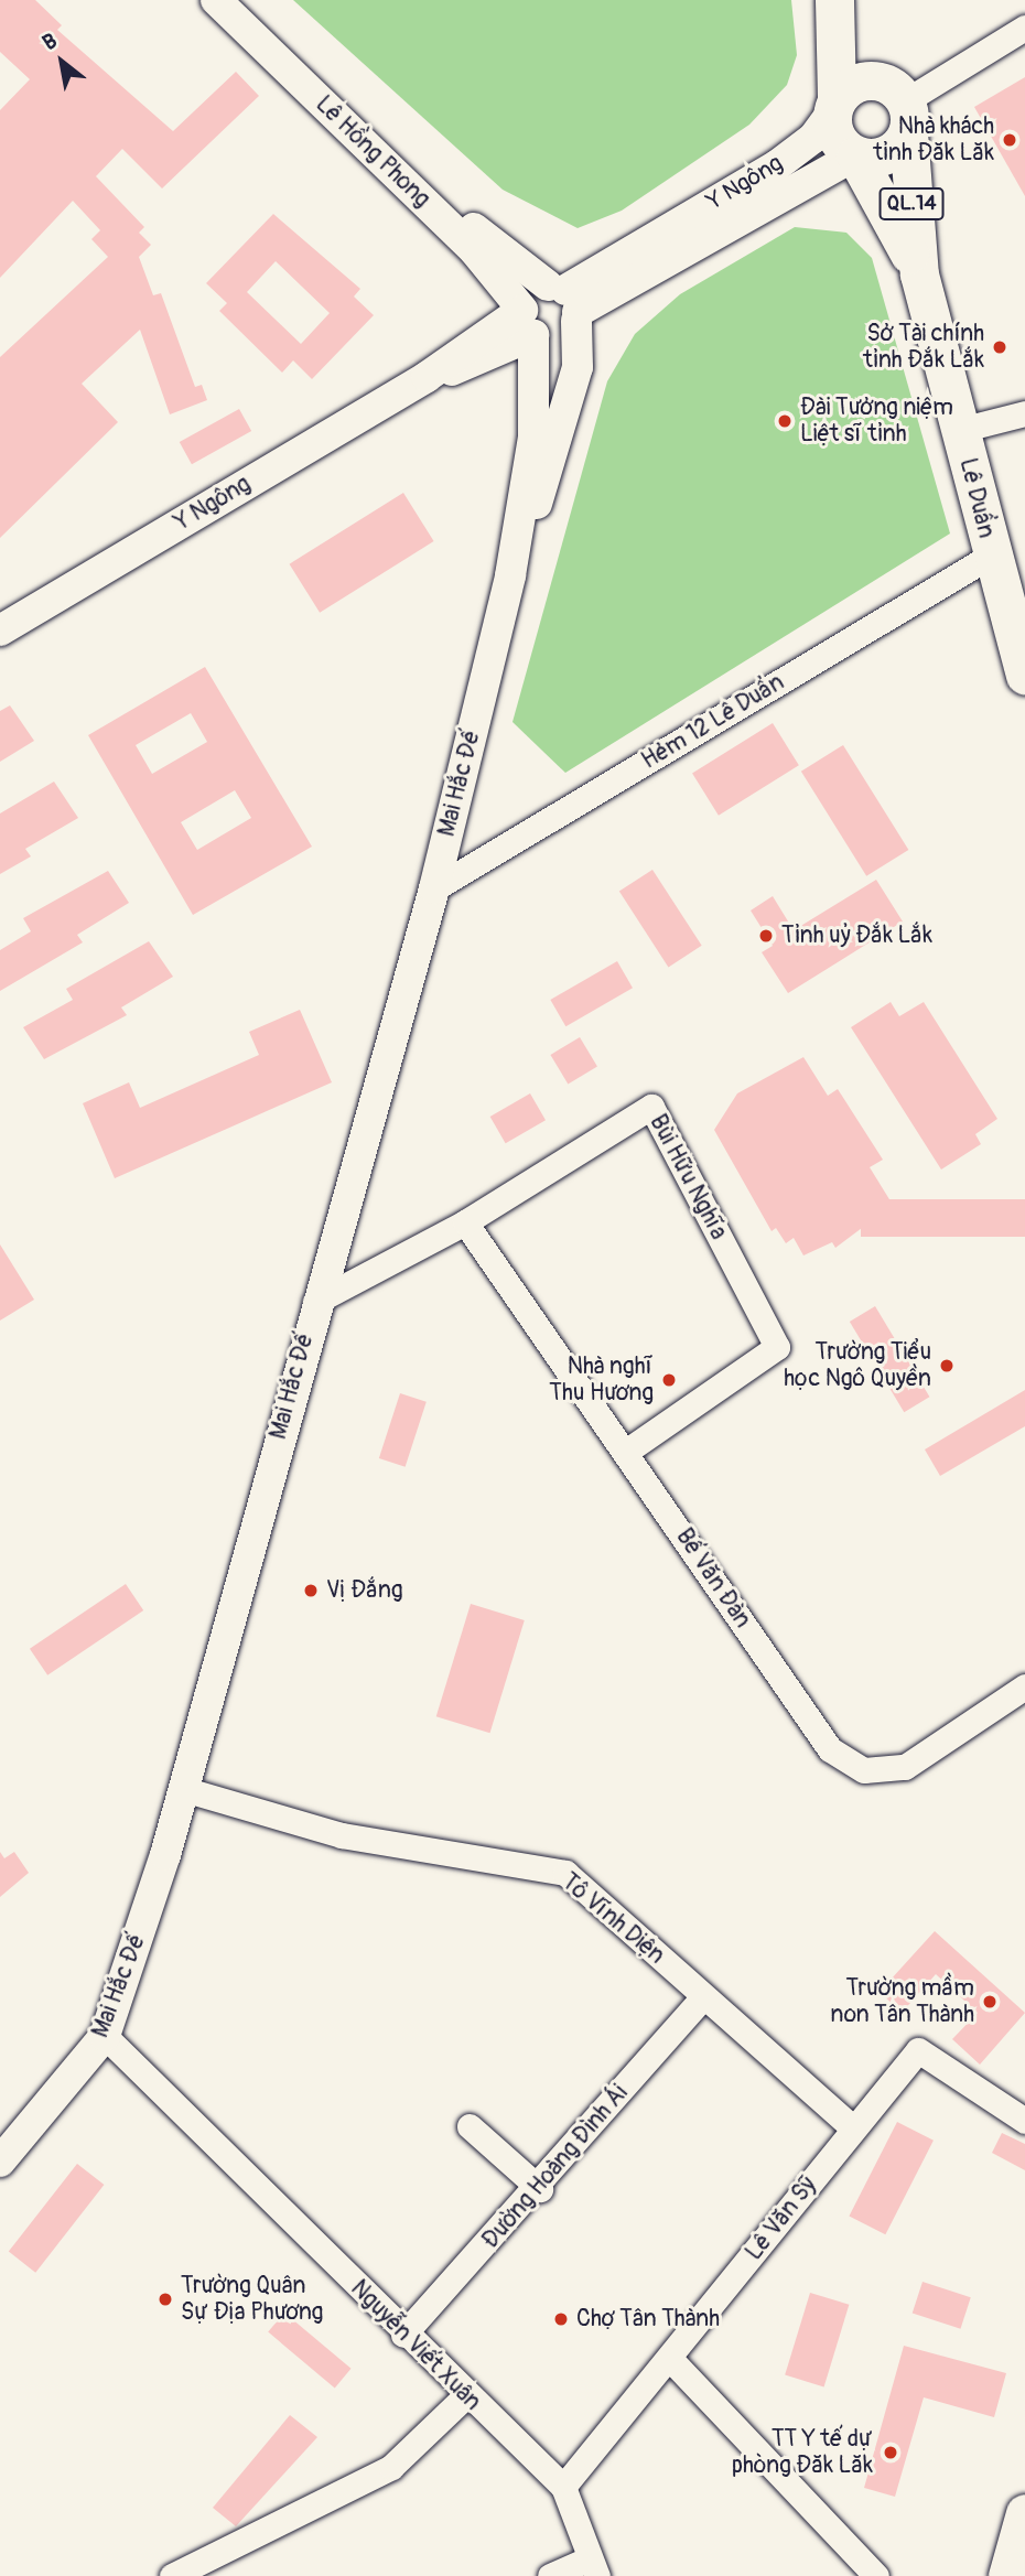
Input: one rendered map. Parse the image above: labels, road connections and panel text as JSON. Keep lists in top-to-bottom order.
{
  "streets": {
    "main road": ["QL.14", "Lê Duẩn"],
    "street": [
      "Lê Hồng Phong",
      "Y Ngông",
      "Hẻm 12 Lê Duẩn",
      "Mai Hắc Đế",
      "Bùi Hữu Nghĩa",
      "Bế Văn Đàn",
      "Tô Vĩnh Diện",
      "Đường Hoàng Đình Ái",
      "Lê Văn Sỹ",
      "Nguyễn Viết Xuân"
    ]
  },
  "crossings": [
    ["Lê Hồng Phong", "Y Ngông"],
    ["Lê Hồng Phong", "Mai Hắc Đế"],
    ["Y Ngông", "Lê Duẩn"],
    ["Y Ngông", "Mai Hắc Đế"],
    ["Lê Duẩn", "Hẻm 12 Lê Duẩn"],
    ["Hẻm 12 Lê Duẩn", "Mai Hắc Đế"],
    ["Mai Hắc Đế", "Bùi Hữu Nghĩa"],
    ["Mai Hắc Đế", "Tô Vĩnh Diện"],
    ["Mai Hắc Đế", "Nguyễn Viết Xuân"],
    ["Bùi Hữu Nghĩa", "Bế Văn Đàn"],
    ["Tô Vĩnh Diện", "Đường Hoàng Đình Ái"],
    ["Tô Vĩnh Diện", "Lê Văn Sỹ"],
    ["Đường Hoàng Đình Ái", "Nguyễn Viết Xuân"],
    ["Lê Văn Sỹ", "Nguyễn Viết Xuân"]
  ],
  "places": [
    "Nhà khách tỉnh Đăk Lăk",
    "Sở Tài chính tỉnh Đắk Lắk",
    "Đài Tưởng niệm Liệt sĩ tỉnh",
    "Tỉnh uỷ Đắk Lắk",
    "Trường Tiểu học Ngô Quyền",
    "Nhà nghĩ Thu Hương",
    "Vị Đắng",
    "Trường mầm non Tân Thành",
    "Trường Quân Sự Địa Phương",
    "Chợ Tân Thành",
    "TT Y tế dự phòng Đăk Lăk"
  ],
  "north": "top left"
}
